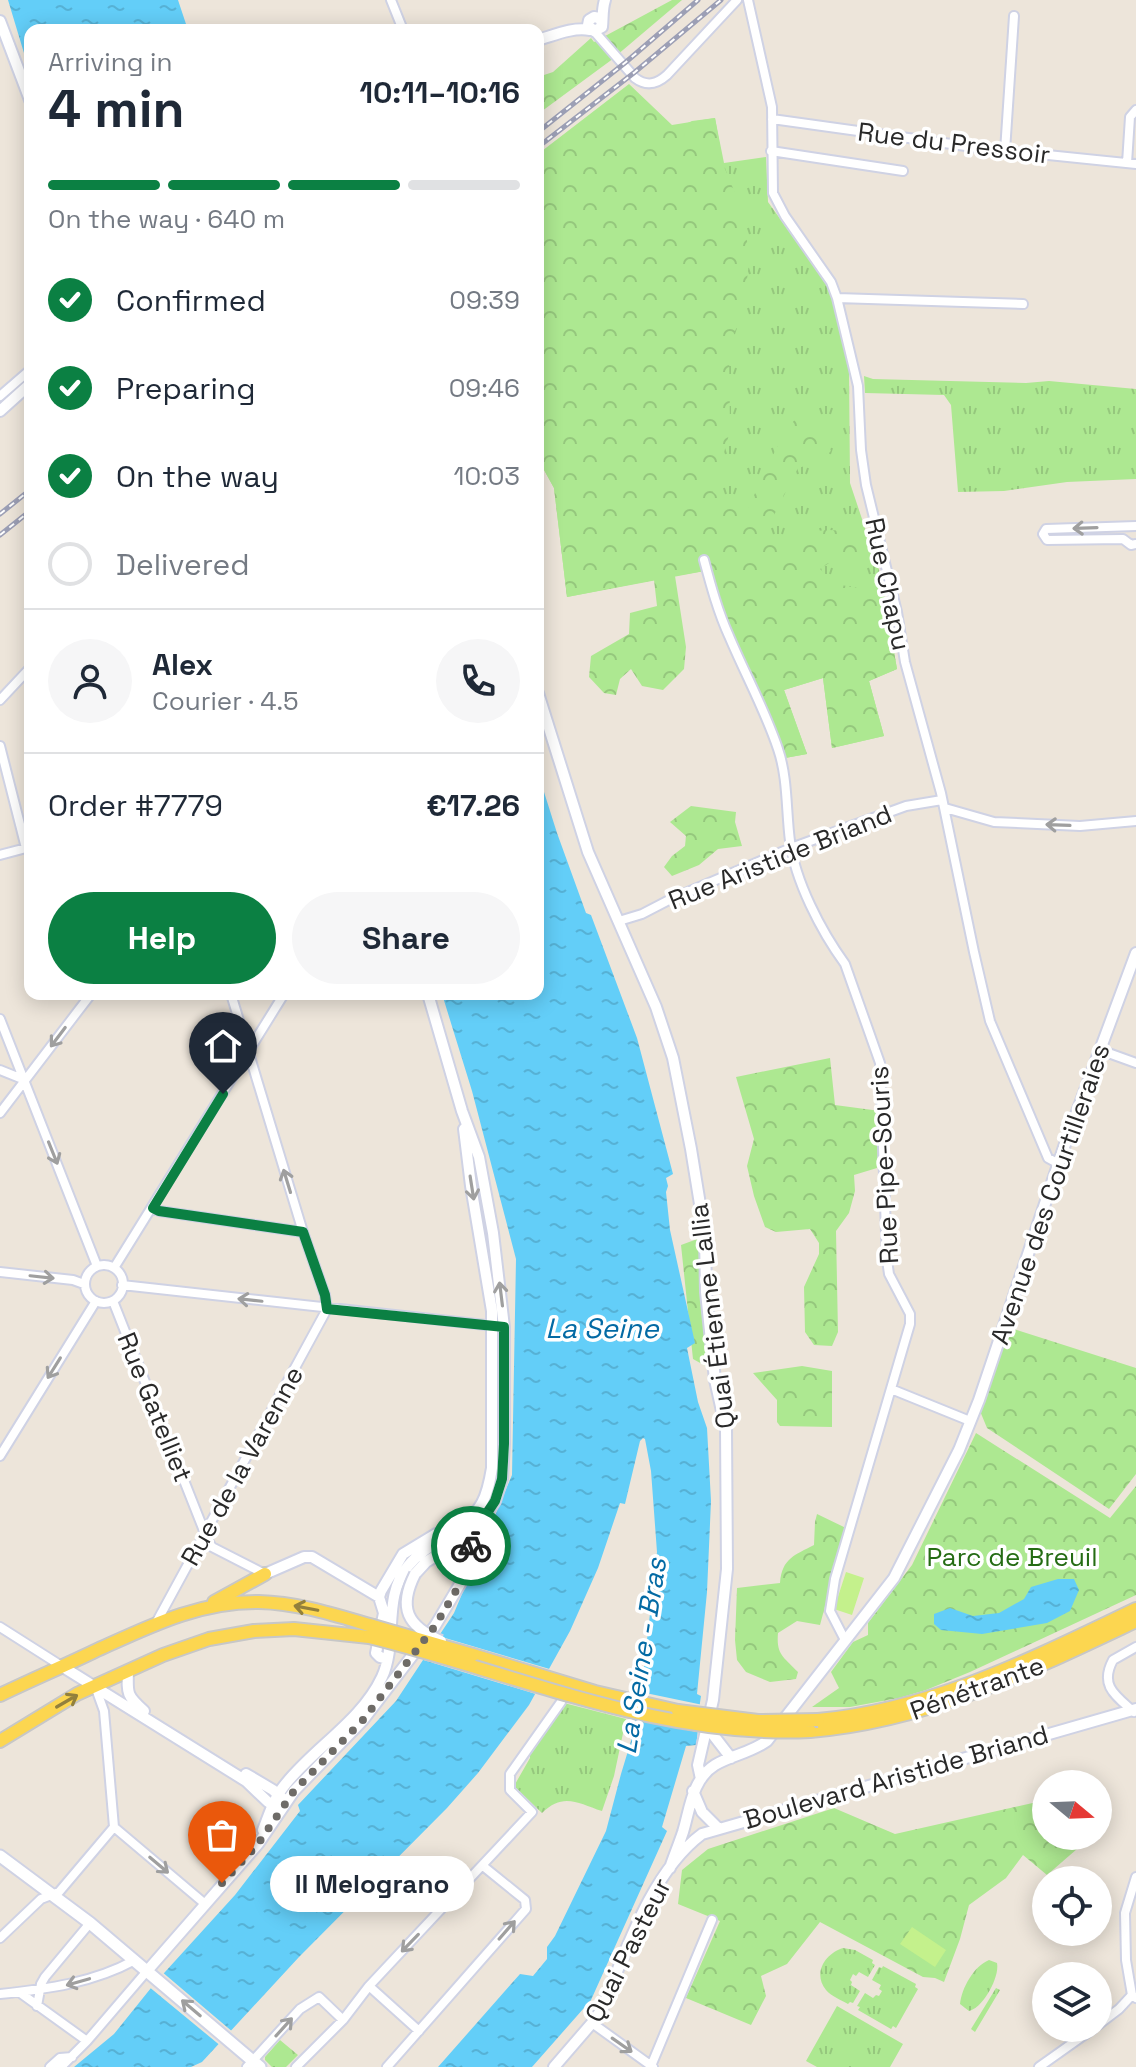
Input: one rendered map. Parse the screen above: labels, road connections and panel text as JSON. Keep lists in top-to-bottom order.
{
  "streets": {
    "main road": ["Pénétrante"],
    "street": [
      "Rue du Pressoir",
      "Rue Chapu",
      "Rue Aristide Briand",
      "Rue Pipe-Souris",
      "Avenue des Courtilleraies",
      "Quai Étienne Lallia",
      "Rue Gatelliet",
      "Rue de la Varenne",
      "Boulevard Aristide Briand",
      "Quai Pasteur"
    ]
  },
  "crossings": [
    ["Rue du Pressoir", "Rue Chapu"],
    ["Rue Chapu", "Rue Aristide Briand"],
    ["Rue Chapu", "Avenue des Courtilleraies"],
    ["Rue Aristide Briand", "Rue Pipe-Souris"],
    ["Rue Aristide Briand", "Quai Étienne Lallia"],
    ["Rue Pipe-Souris", "Avenue des Courtilleraies"],
    ["Avenue des Courtilleraies", "Quai Étienne Lallia"],
    ["Rue Gatelliet", "Rue de la Varenne"],
    ["Boulevard Aristide Briand", "Quai Pasteur"]
  ],
  "one_way": ["Rue Aristide Briand"],
  "water": ["La Seine", "La Seine - Bras"],
  "parks": ["Parc de Breuil"],
  "places": ["Il Melograno"],
  "north": "right",
  "page": {
    "heading": ["4 min", "Arriving in", "10:11–10:16"],
    "panel": [
      "Alex",
      "Courier · 4.5",
      "Order #7779",
      "€17.26"
    ],
    "bar": "On the way · 640 m",
    "list": [
      ["Confirmed", "09:39"],
      ["Preparing", "09:46"],
      ["On the way", "10:03"],
      "Delivered"
    ],
    "buttons": ["Help", "Share"],
    "bubble": "Il Melograno"
  }
}
